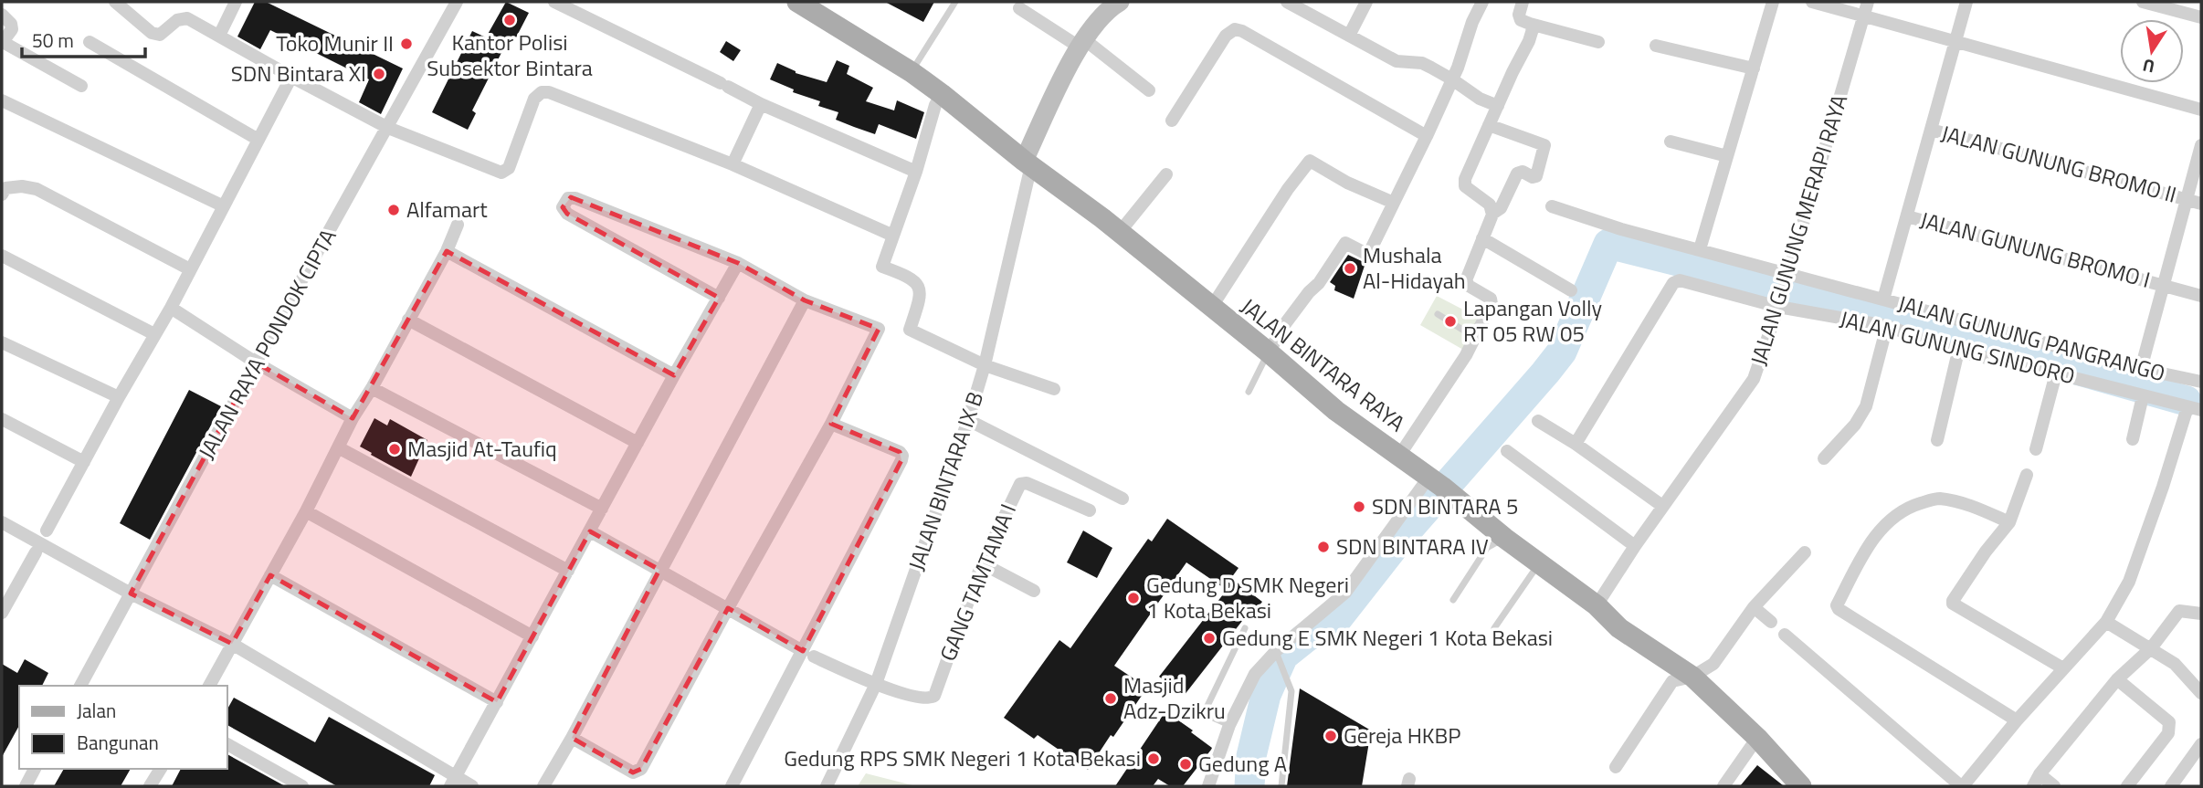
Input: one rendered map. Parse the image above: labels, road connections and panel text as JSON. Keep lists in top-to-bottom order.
{
  "streets": {
    "main road": ["JALAN BINTARA RAYA"],
    "street": [
      "JALAN GUNUNG BROMO II",
      "JALAN GUNUNG MERAPI RAYA",
      "JALAN GUNUNG BROMO I",
      "JALAN GUNUNG PANGRANGO",
      "JALAN RAYA PONDOK CIPTA",
      "JALAN GUNUNG SINDORO",
      "JALAN BINTARA IX B",
      "GANG TAMTAMA I"
    ]
  },
  "crossings": [
    ["JALAN GUNUNG MERAPI RAYA", "JALAN GUNUNG PANGRANGO"],
    ["JALAN GUNUNG MERAPI RAYA", "JALAN GUNUNG SINDORO"],
    ["JALAN GUNUNG MERAPI RAYA", "JALAN BINTARA RAYA"],
    ["JALAN BINTARA RAYA", "JALAN BINTARA IX B"],
    ["JALAN BINTARA IX B", "GANG TAMTAMA I"]
  ],
  "places": [
    "Kantor Polisi Subsektor Bintara",
    "Toko Munir II",
    "SDN Bintara XI",
    "Alfamart",
    "Mushala Al-Hidayah",
    "Lapangan Volly RT 05 RW 05",
    "Masjid At-Taufiq",
    "SDN BINTARA 5",
    "SDN BINTARA IV",
    "Gedung D SMK Negeri 1 Kota Bekasi",
    "Gedung E SMK Negeri 1 Kota Bekasi",
    "Masjid Adz-Dzikru",
    "Gereja HKBP",
    "Gedung RPS SMK Negeri 1 Kota Bekasi",
    "Gedung A"
  ],
  "legend": ["Jalan", "Bangunan"],
  "scale_bar": "50 m",
  "north": "bottom"
}
